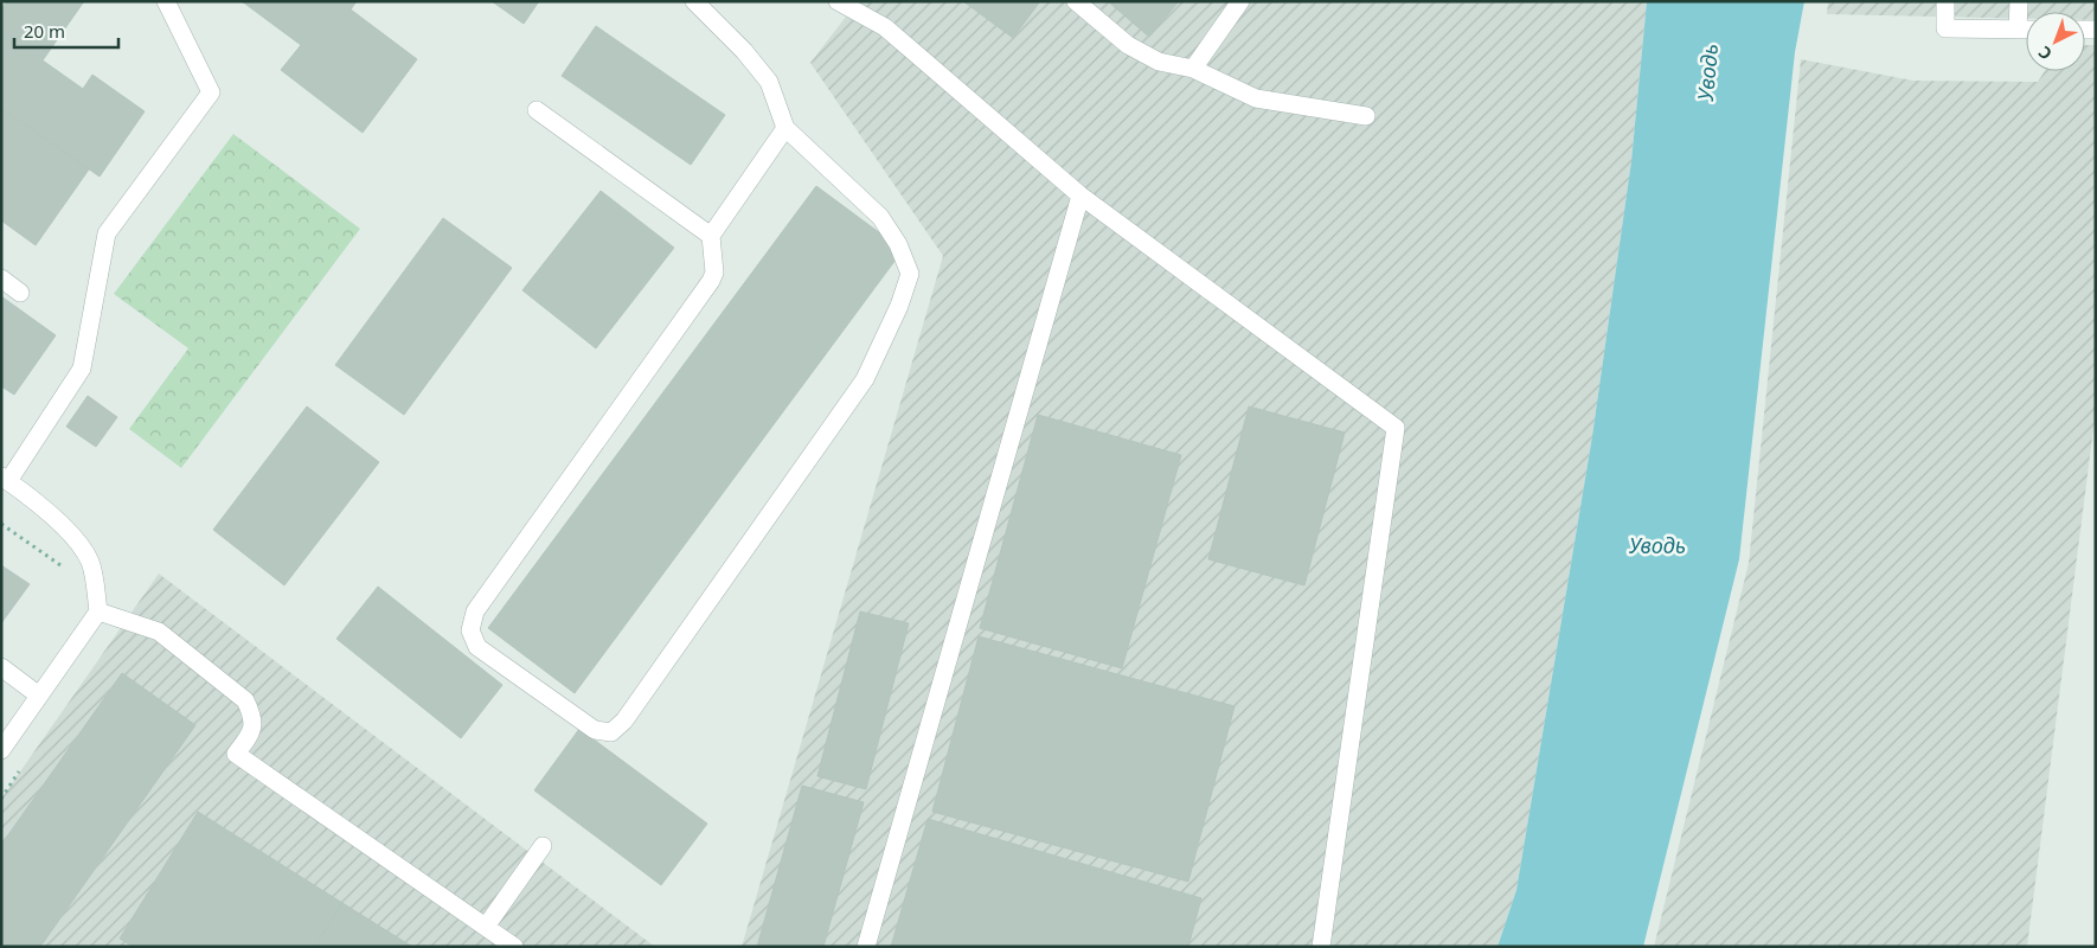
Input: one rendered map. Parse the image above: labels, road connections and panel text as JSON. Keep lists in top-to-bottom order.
{
  "water": ["Уводь"],
  "scale_bar": "20 m",
  "north": "bottom left"
}
